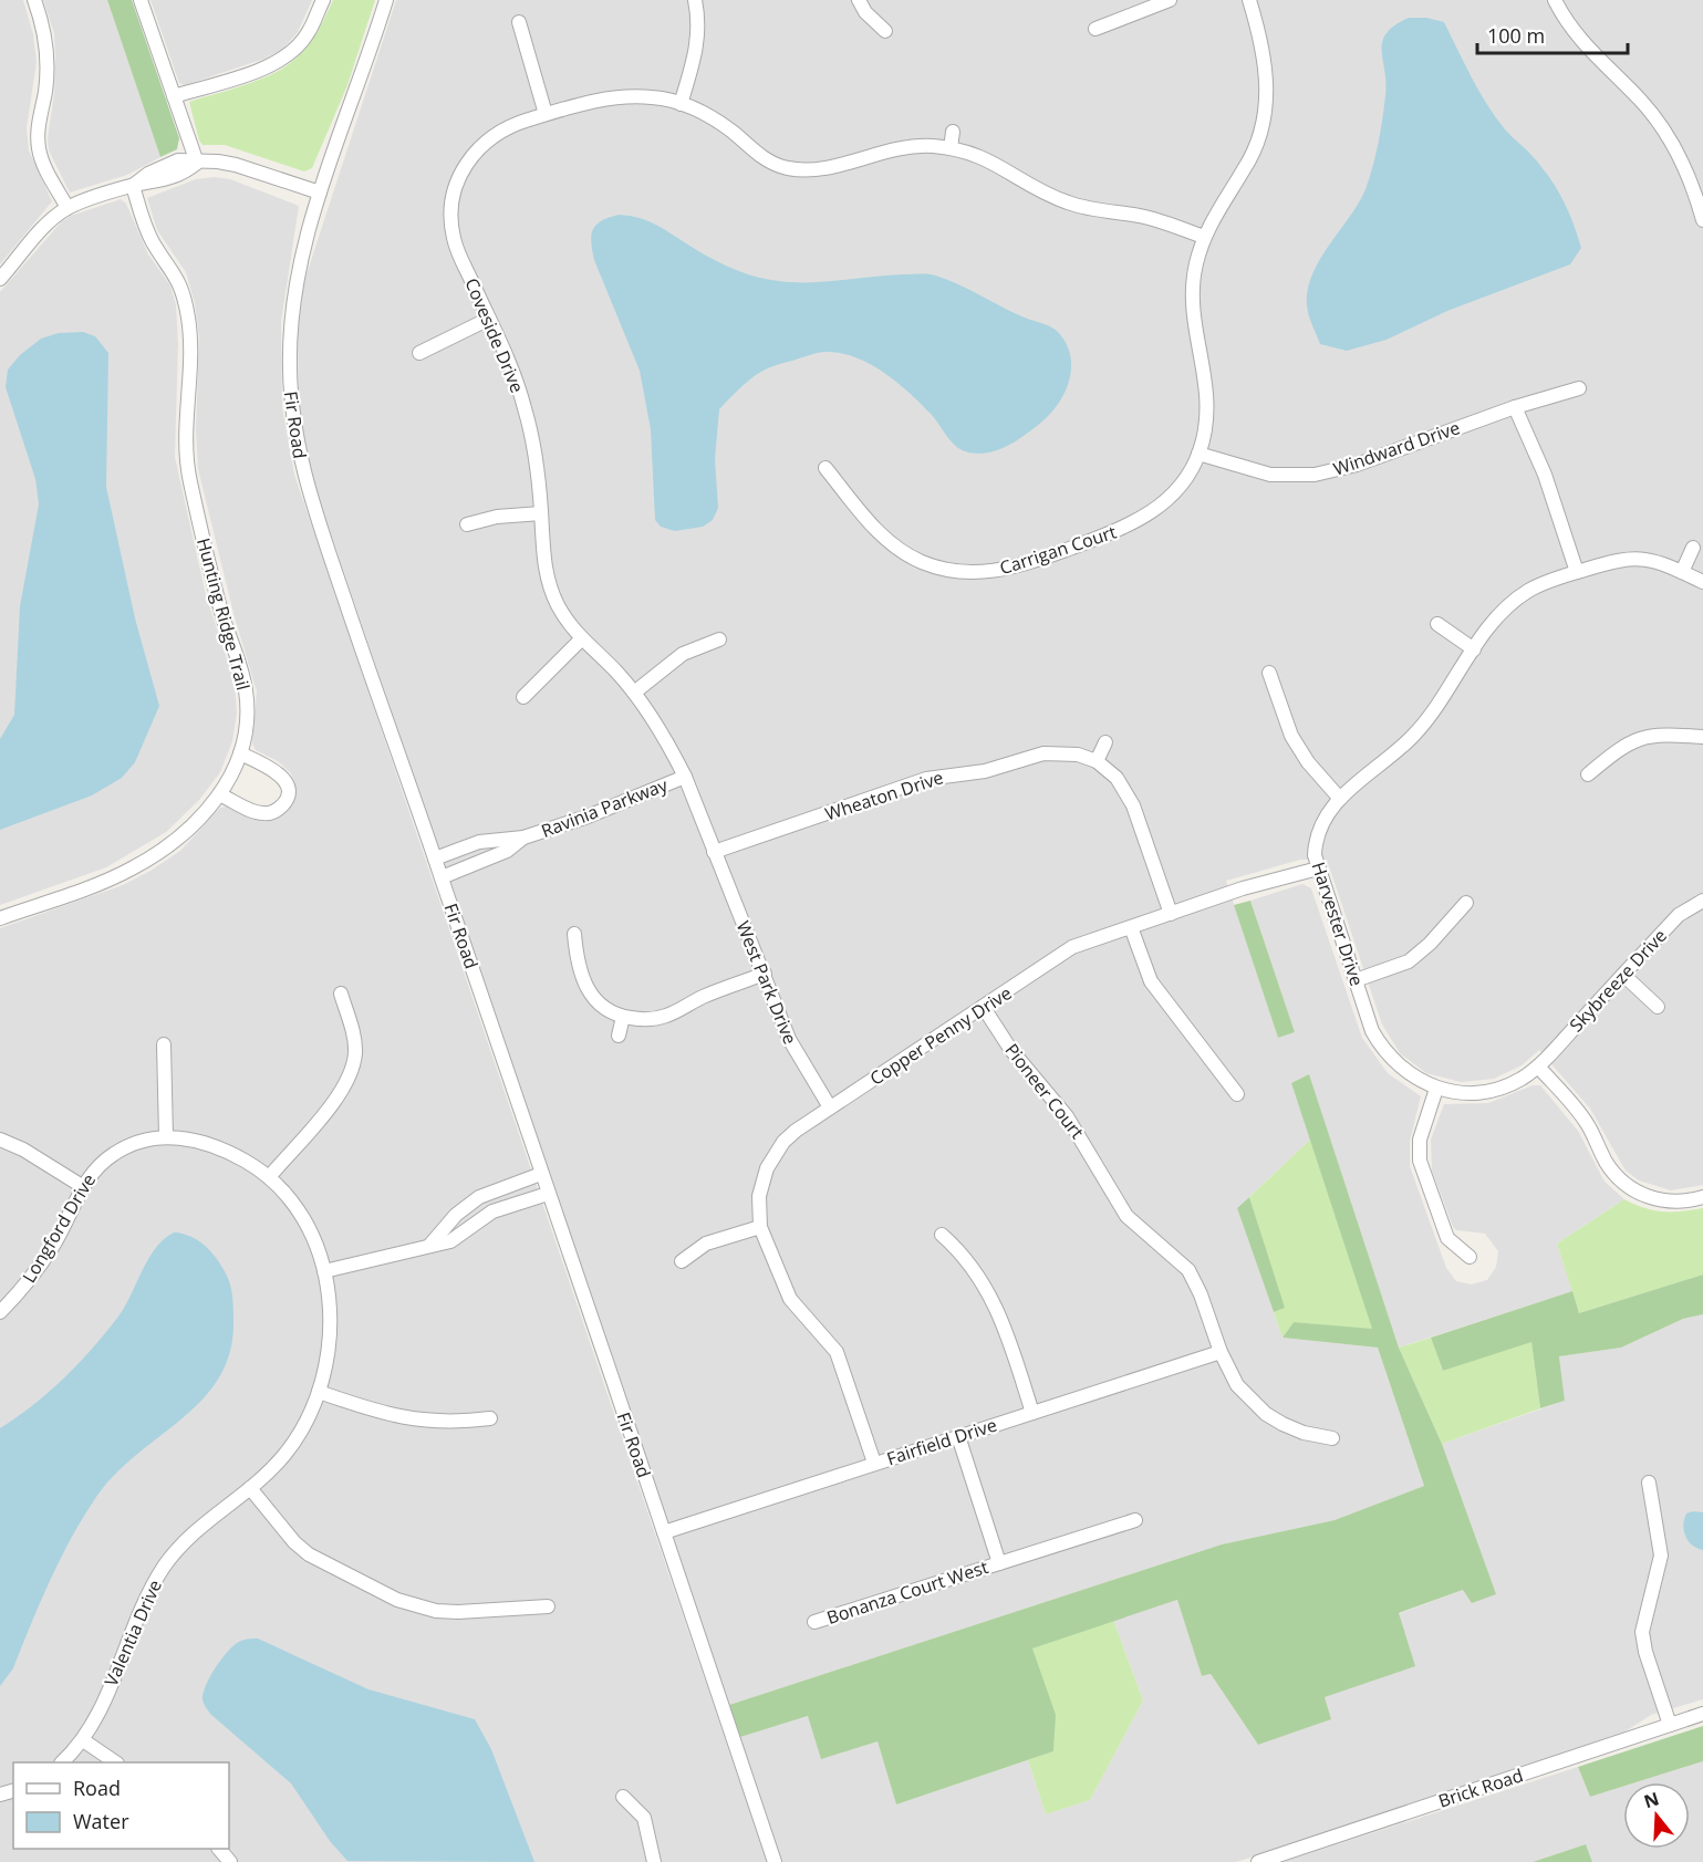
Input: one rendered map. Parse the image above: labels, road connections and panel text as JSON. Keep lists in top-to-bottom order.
{
  "streets": {
    "street": [
      "Coveside Drive",
      "Fir Road",
      "Windward Drive",
      "Carrigan Court",
      "Hunting Ridge Trail",
      "Wheaton Drive",
      "Ravinia Parkway",
      "Harvester Drive",
      "Skybreeze Drive",
      "West Park Drive",
      "Copper Penny Drive",
      "Pioneer Court",
      "Longford Drive",
      "Fairfield Drive",
      "Bonanza Court West",
      "Valentia Drive",
      "Brick Road"
    ]
  },
  "crossings": [
    ["Coveside Drive", "Carrigan Court"],
    ["Coveside Drive", "Wheaton Drive"],
    ["Coveside Drive", "Ravinia Parkway"],
    ["Coveside Drive", "West Park Drive"],
    ["Fir Road", "Fairfield Drive"],
    ["Windward Drive", "Carrigan Court"],
    ["Wheaton Drive", "West Park Drive"],
    ["Harvester Drive", "Skybreeze Drive"],
    ["Harvester Drive", "Copper Penny Drive"],
    ["West Park Drive", "Copper Penny Drive"],
    ["Copper Penny Drive", "Pioneer Court"],
    ["Pioneer Court", "Fairfield Drive"],
    ["Longford Drive", "Valentia Drive"]
  ],
  "legend": ["Road", "Water"],
  "scale_bar": "100 m",
  "north": "top"
}
